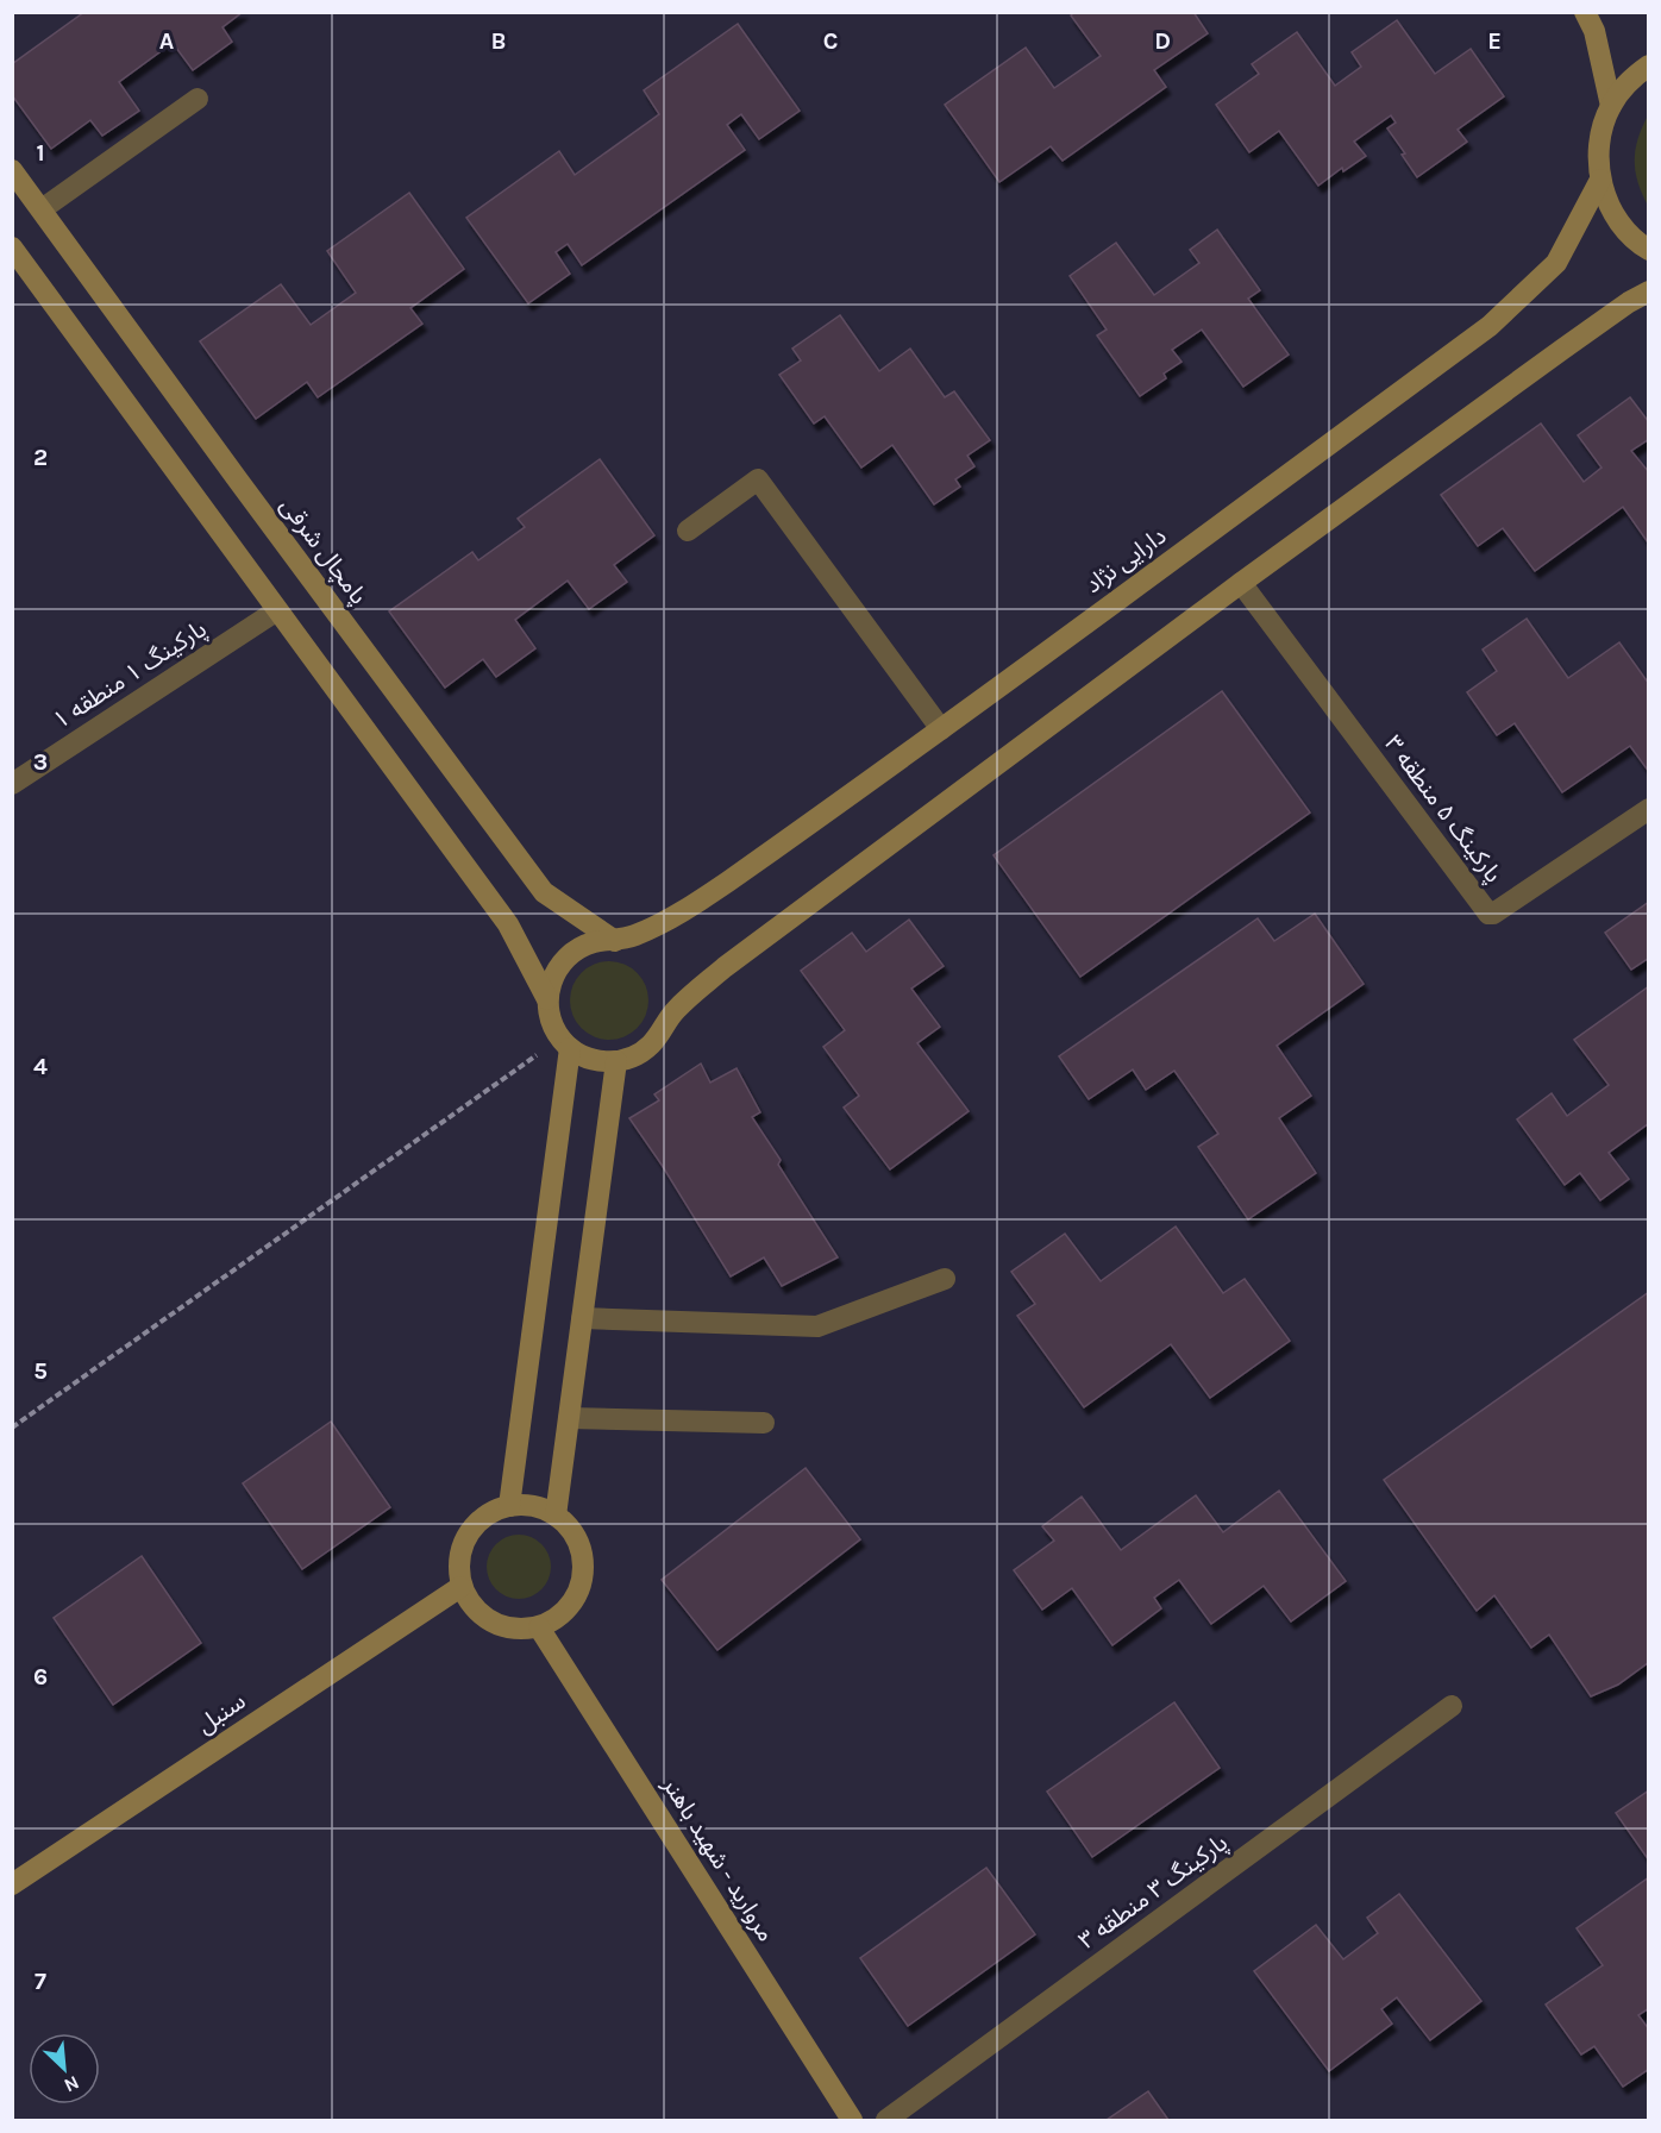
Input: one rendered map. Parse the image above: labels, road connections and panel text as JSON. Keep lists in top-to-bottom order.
{
  "streets": {
    "street": [
      "پامچال شرقی",
      "دارایی نژاد",
      "پارکینگ ۱ منطقه ۱",
      "پارکینگ ۵ منطقه ۳",
      "سنبل",
      "مروارید - شهید باهنر",
      "پارکینگ ۳ منطقه ۳"
    ]
  },
  "crossings": [
    ["پامچال شرقی", "دارایی نژاد"],
    ["سنبل", "مروارید - شهید باهنر"]
  ],
  "north": "bottom right",
  "grid": {
    "columns": [
      "A",
      "B",
      "C",
      "D",
      "E"
    ],
    "rows": [
      "1",
      "2",
      "3",
      "4",
      "5",
      "6",
      "7"
    ]
  }
}
